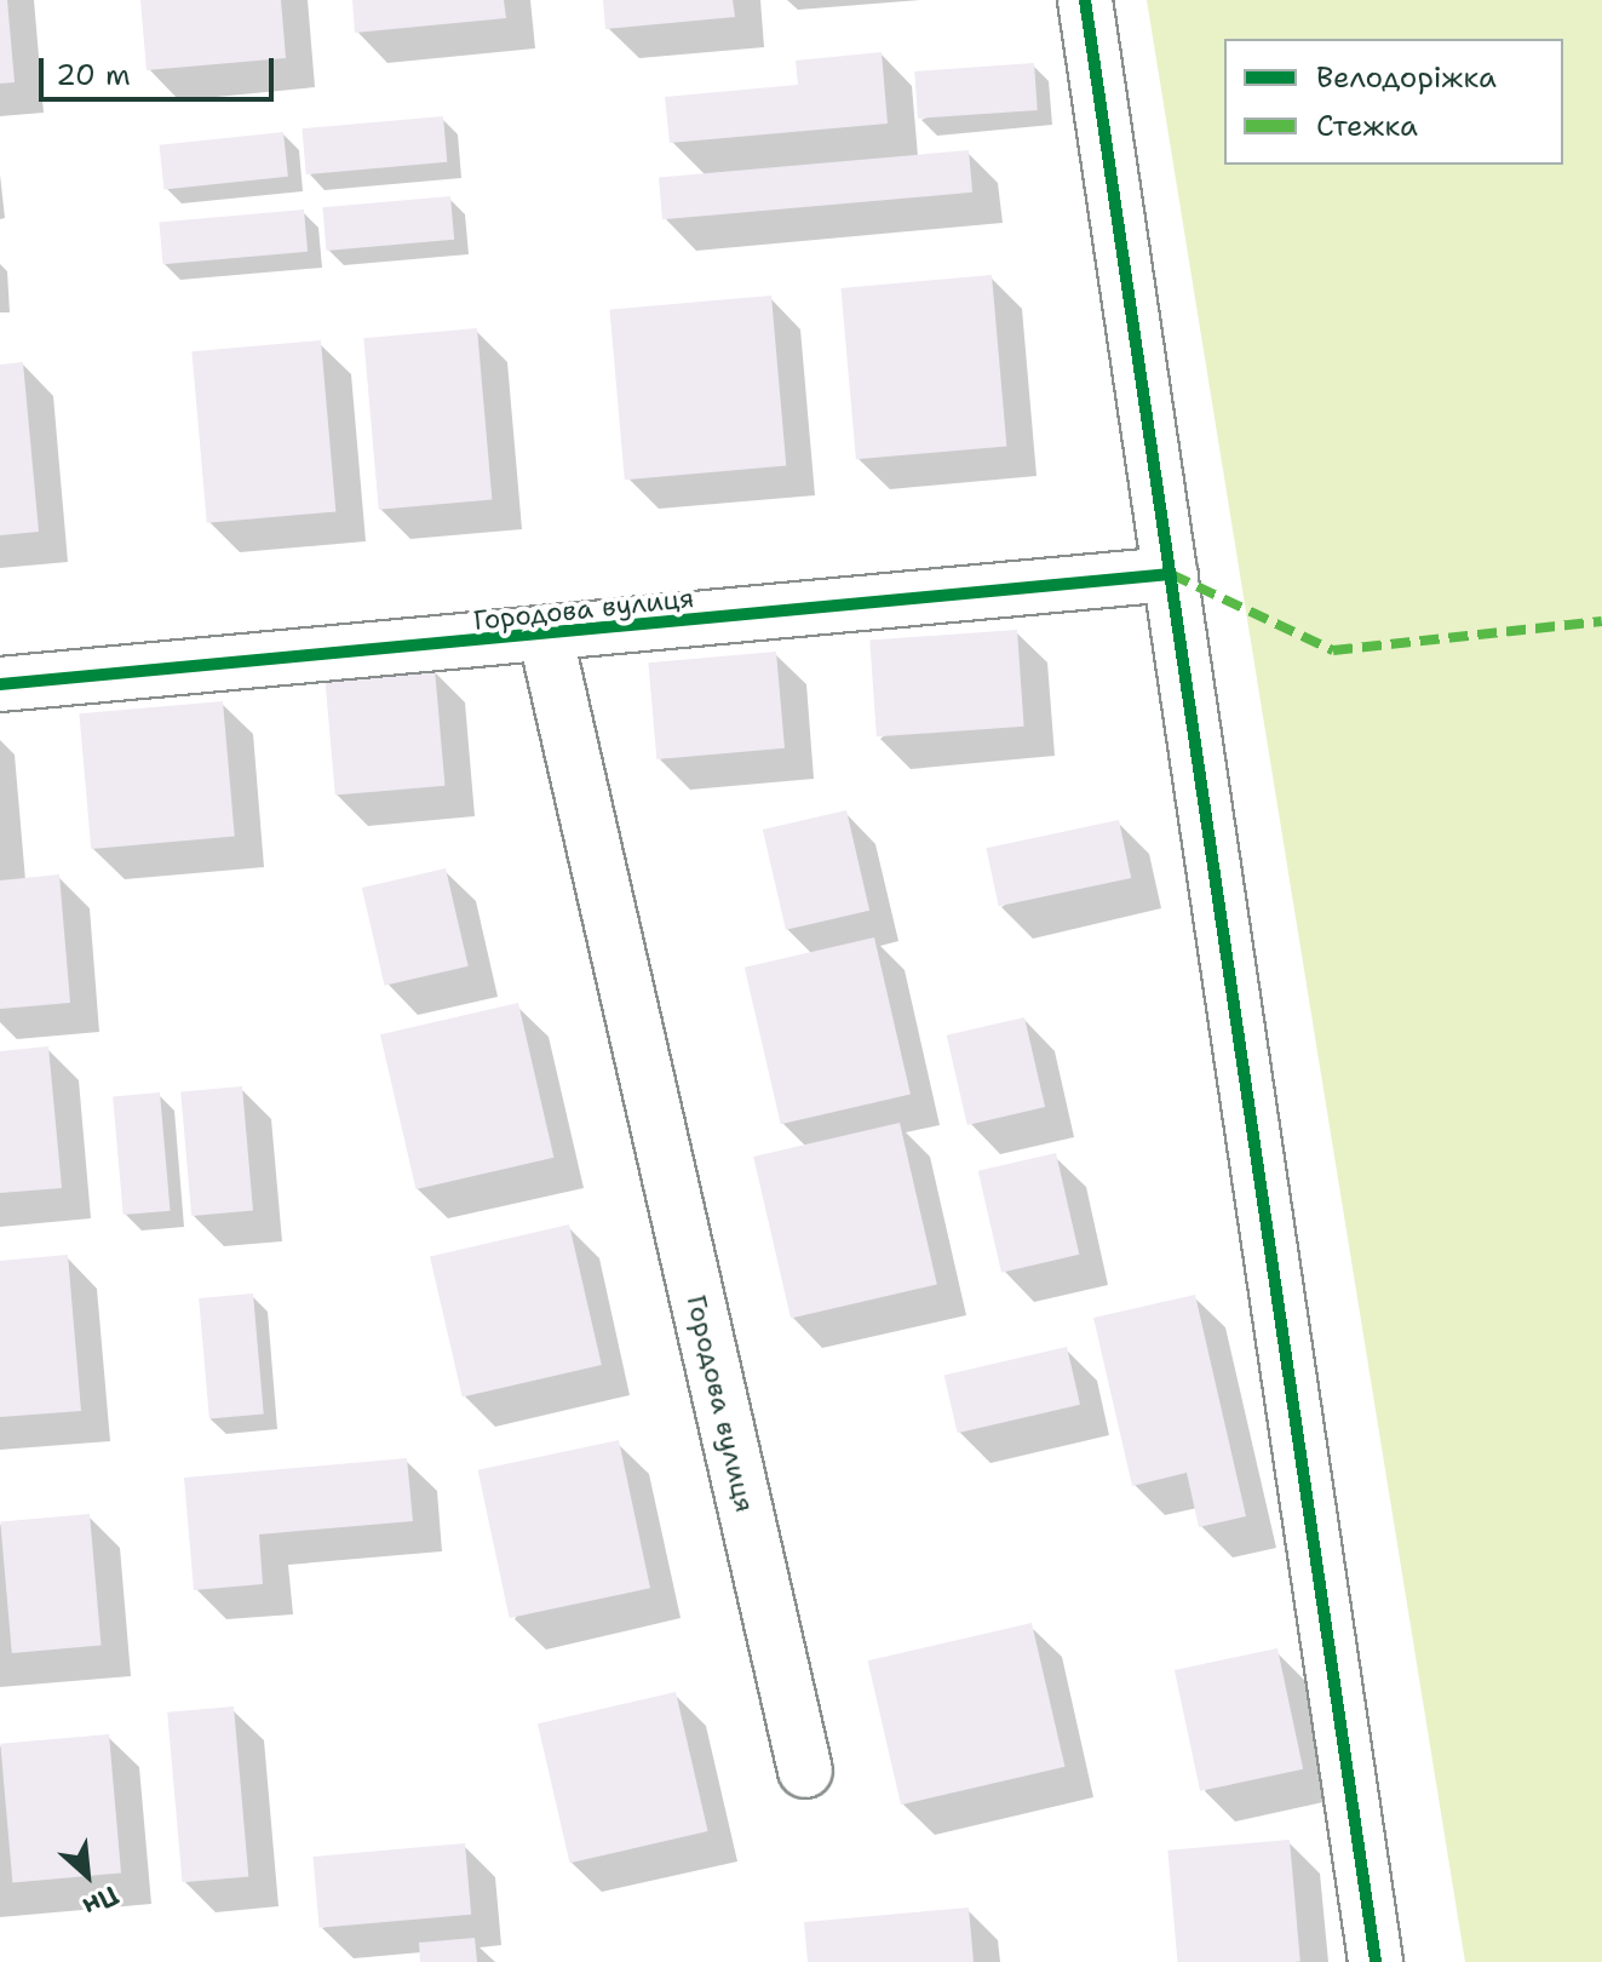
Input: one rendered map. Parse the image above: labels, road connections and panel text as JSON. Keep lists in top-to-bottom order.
{
  "streets": {
    "street": ["Городова вулиця"]
  },
  "legend": ["Велодоріжка", "Стежка"],
  "scale_bar": "20 m",
  "north": "bottom right"
}
